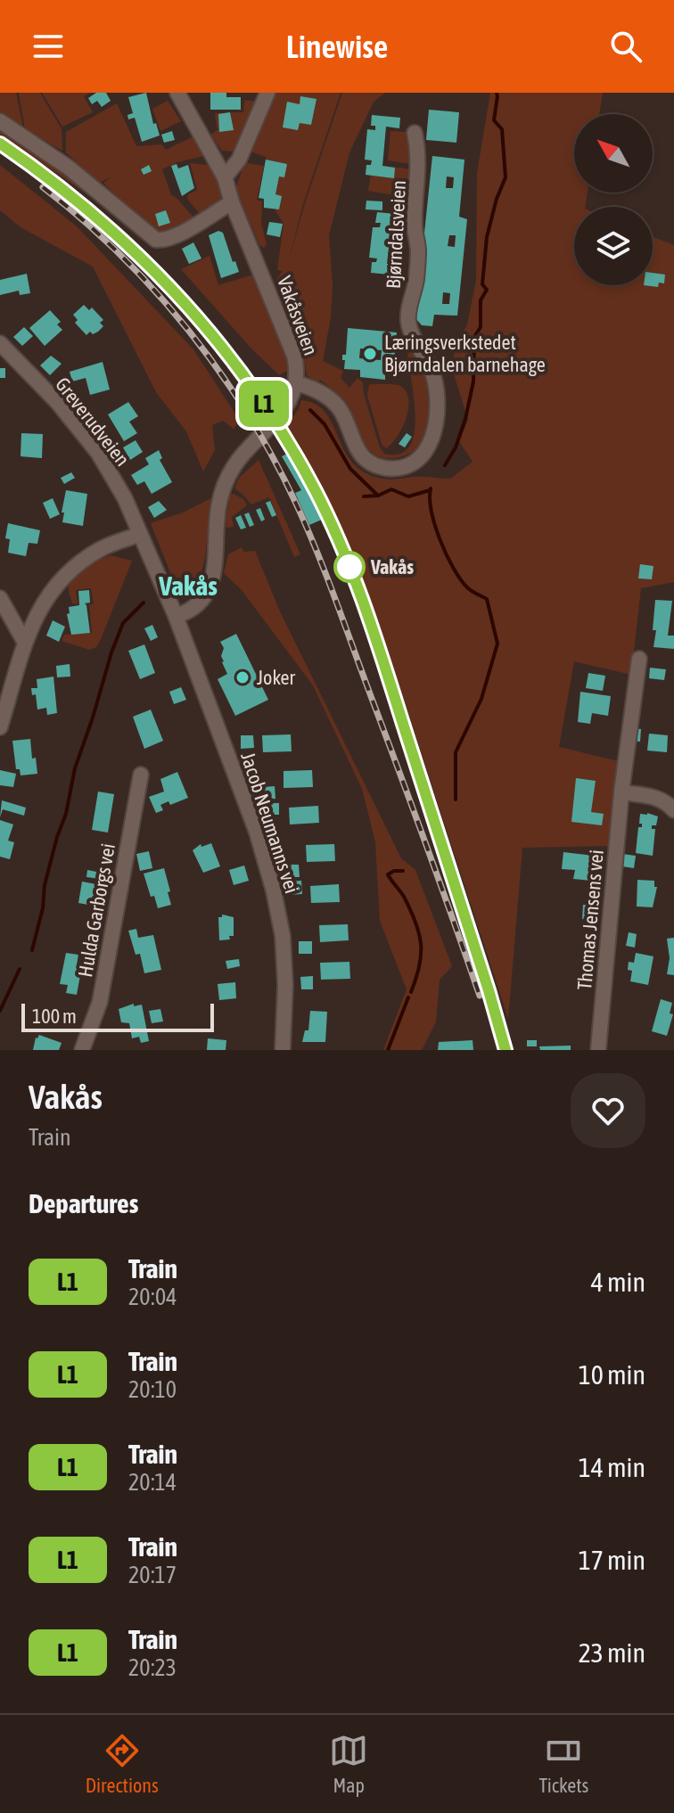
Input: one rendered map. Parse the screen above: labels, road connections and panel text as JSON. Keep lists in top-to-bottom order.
{
  "streets": {
    "street": [
      "Bjørndalsveien",
      "Vakåsveien",
      "Greverudveien",
      "Jacob Neumanns vei",
      "Hulda Garborgs vei",
      "Thomas Jensens vei"
    ]
  },
  "crossings": [
    ["Bjørndalsveien", "Vakåsveien"],
    ["Vakåsveien", "Jacob Neumanns vei"]
  ],
  "districts": ["Vakås"],
  "places": ["Læringsverkstedet Bjørndalen barnehage", "Vakås", "Joker"],
  "scale_bar": "100 m",
  "north": "top left",
  "page": {
    "header": "Linewise",
    "on_map": "L1",
    "scale": "100 m",
    "heading": [
      ["Vakås", "Train"],
      "Departures"
    ],
    "list": [
      {
        "mark": "L1",
        "name": "Train",
        "note": "20:04",
        "value": "4 min"
      },
      {
        "mark": "L1",
        "name": "Train",
        "note": "20:10",
        "value": "10 min"
      },
      {
        "mark": "L1",
        "name": "Train",
        "note": "20:14",
        "value": "14 min"
      },
      {
        "mark": "L1",
        "name": "Train",
        "note": "20:17",
        "value": "17 min"
      },
      {
        "mark": "L1",
        "name": "Train",
        "note": "20:23",
        "value": "23 min"
      }
    ],
    "tabs": ["Directions", "Map", "Tickets"]
  }
}
